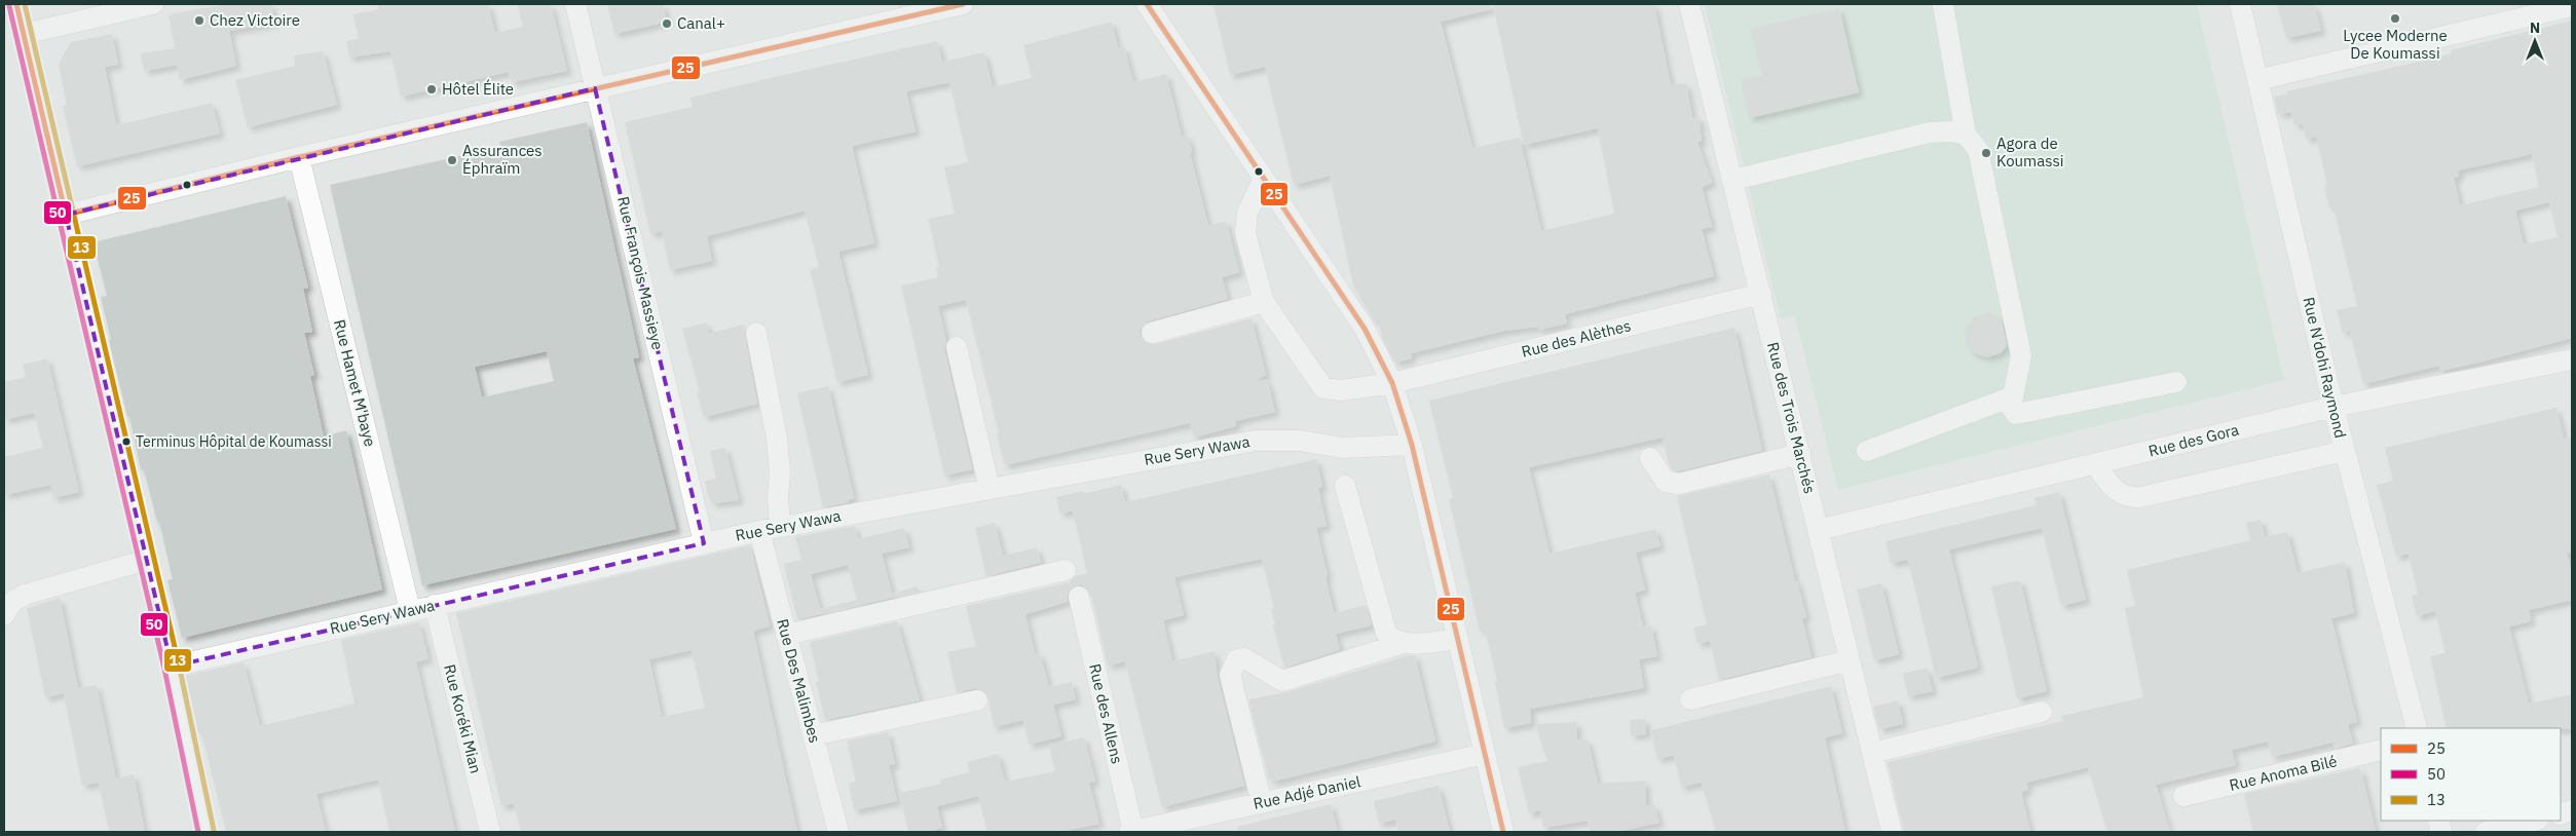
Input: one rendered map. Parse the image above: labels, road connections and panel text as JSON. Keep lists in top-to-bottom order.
{
  "streets": {
    "street": [
      "Rue François Massieye",
      "Rue des Alèthes",
      "Rue N'dohi Raymond",
      "Rue Hamet M'baye",
      "Rue des Trois Marchés",
      "Rue des Gora",
      "Rue Sery Wawa",
      "Rue Des Malimbes",
      "Rue des Allens",
      "Rue Koréki Mian",
      "Rue Anoma Bilé",
      "Rue Adjé Daniel"
    ]
  },
  "crossings": [
    ["Rue François Massieye", "Rue Sery Wawa"],
    ["Rue des Alèthes", "Rue des Trois Marchés"],
    ["Rue N'dohi Raymond", "Rue des Gora"],
    ["Rue Hamet M'baye", "Rue Sery Wawa"],
    ["Rue des Trois Marchés", "Rue des Gora"],
    ["Rue Sery Wawa", "Rue Des Malimbes"],
    ["Rue Sery Wawa", "Rue Koréki Mian"],
    ["Rue des Allens", "Rue Adjé Daniel"]
  ],
  "places": [
    "Lycee Moderne De Koumassi",
    "Chez Victoire",
    "Canal+",
    "Hôtel Élite",
    "Agora de Koumassi",
    "Assurances Éphraïm",
    "Terminus Hôpital de Koumassi"
  ],
  "lines": ["transit line 25", "transit line 13", "transit line 50"],
  "legend": ["25", "50", "13"],
  "north": "top"
}
